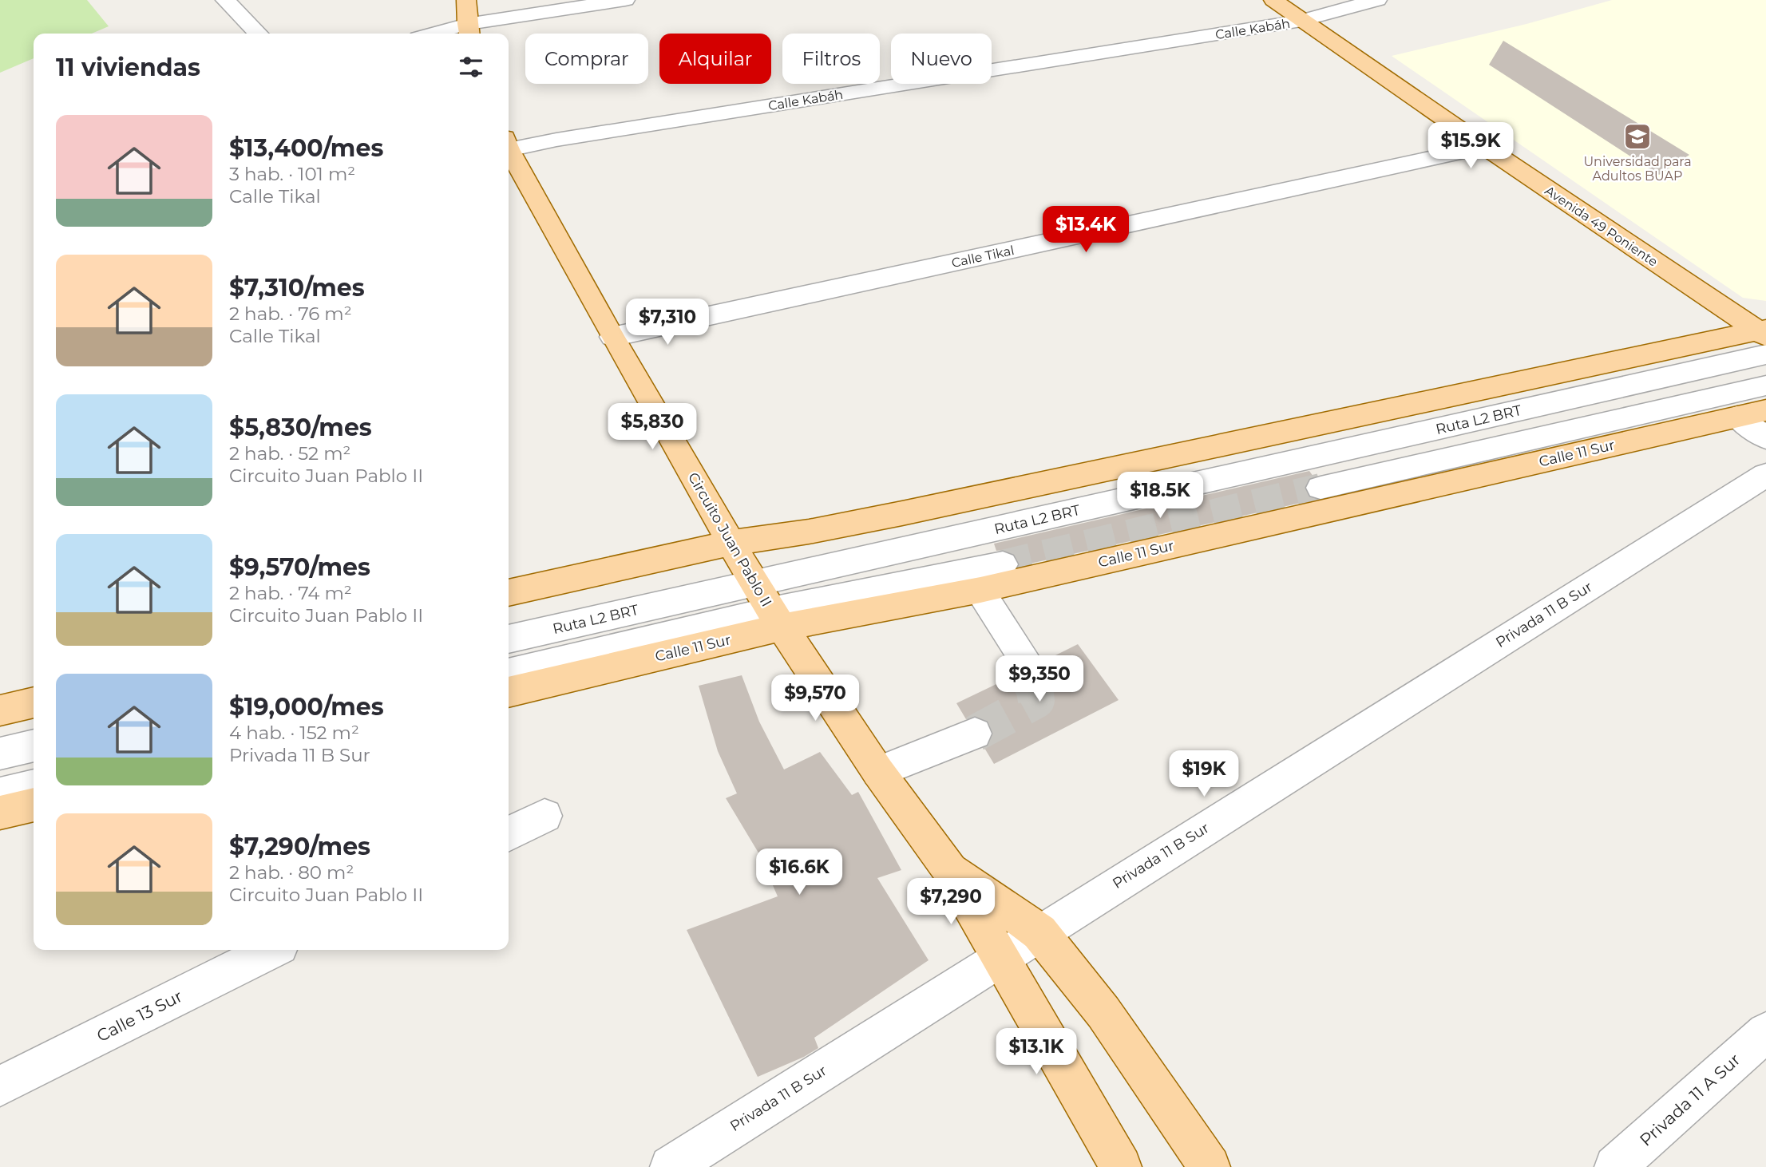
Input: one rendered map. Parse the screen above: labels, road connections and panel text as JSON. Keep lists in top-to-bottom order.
{
  "streets": {
    "main road": ["Avenida 49 Poniente", "Calle 11 Sur", "Circuito Juan Pablo II"],
    "street": [
      "Calle Kabáh",
      "Calle Tikal",
      "Ruta L2 BRT",
      "Privada 11 B Sur",
      "Calle 13 Sur",
      "Privada 11 A Sur"
    ]
  },
  "crossings": [
    ["Calle Kabáh", "Avenida 49 Poniente"],
    ["Avenida 49 Poniente", "Calle Tikal"],
    ["Avenida 49 Poniente", "Ruta L2 BRT"],
    ["Calle Tikal", "Circuito Juan Pablo II"],
    ["Ruta L2 BRT", "Calle 11 Sur"],
    ["Ruta L2 BRT", "Circuito Juan Pablo II"],
    ["Calle 11 Sur", "Circuito Juan Pablo II"],
    ["Circuito Juan Pablo II", "Privada 11 B Sur"]
  ],
  "places": {
    "school or university": ["Universidad para Adultos BUAP"]
  },
  "page": {
    "chip": [
      "Comprar",
      "Alquilar",
      "Filtros",
      "Nuevo"
    ],
    "heading": "11 viviendas",
    "list": [
      {
        "name": "$13,400/mes",
        "note": "3 hab. · 101 m² · Calle Tikal"
      },
      {
        "name": "$7,310/mes",
        "note": "2 hab. · 76 m² · Calle Tikal"
      },
      {
        "name": "$5,830/mes",
        "note": "2 hab. · 52 m² · Circuito Juan Pablo II"
      },
      {
        "name": "$9,570/mes",
        "note": "2 hab. · 74 m² · Circuito Juan Pablo II"
      },
      {
        "name": "$19,000/mes",
        "note": "4 hab. · 152 m² · Privada 11 B Sur"
      },
      {
        "name": "$7,290/mes",
        "note": "2 hab. · 80 m² · Circuito Juan Pablo II"
      }
    ],
    "price": [
      "$15.9K",
      "$13.4K",
      "$7,310",
      "$5,830",
      "$18.5K",
      "$9,350",
      "$9,570",
      "$19K",
      "$16.6K",
      "$7,290",
      "$13.1K"
    ]
  }
}
